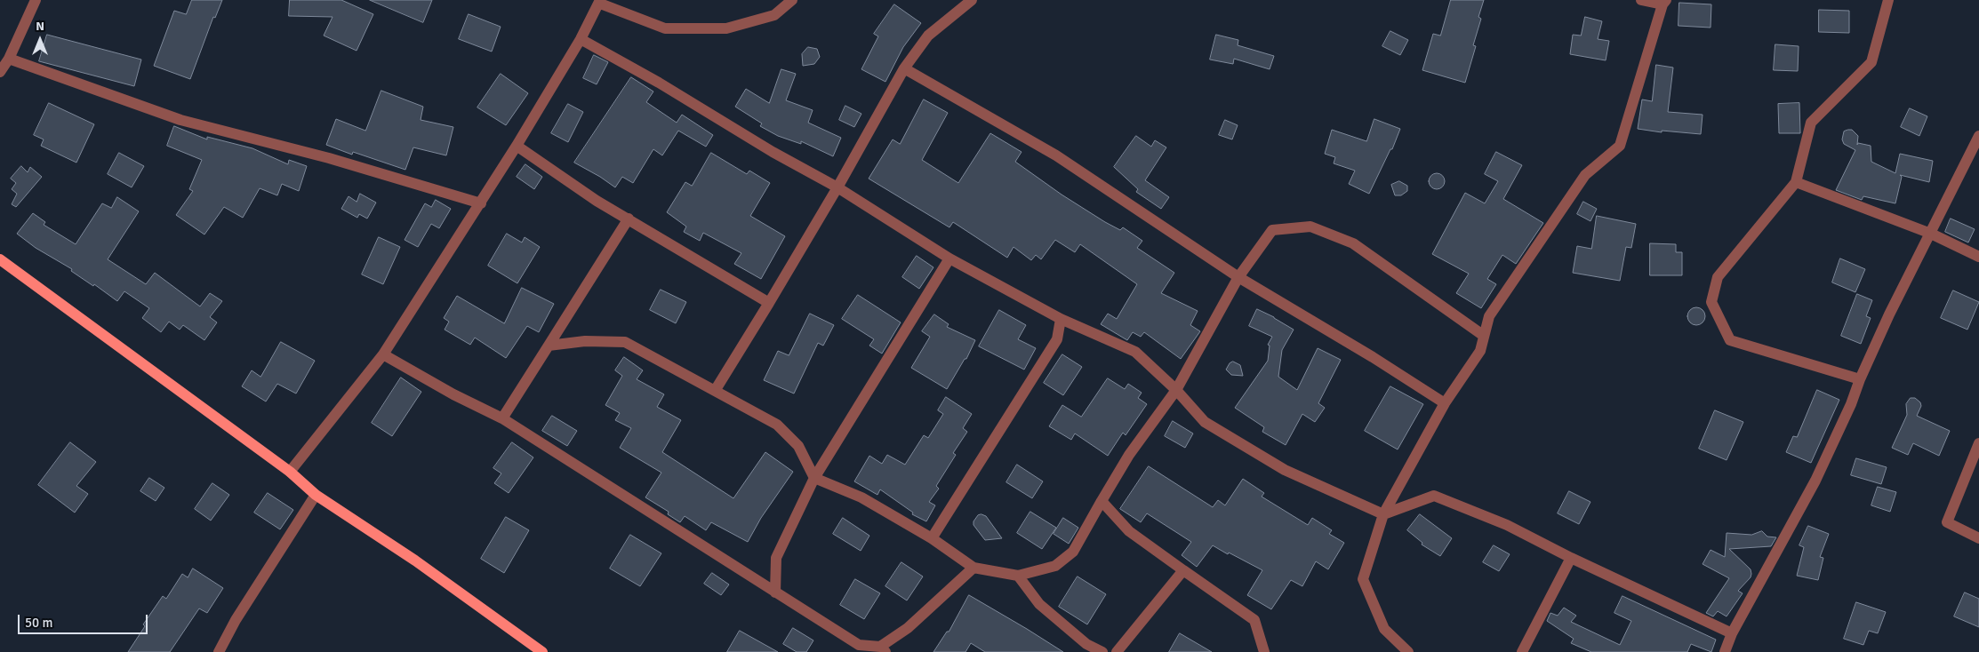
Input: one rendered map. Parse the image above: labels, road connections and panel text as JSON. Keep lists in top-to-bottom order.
{
  "scale_bar": "50 m",
  "north": "top"
}
